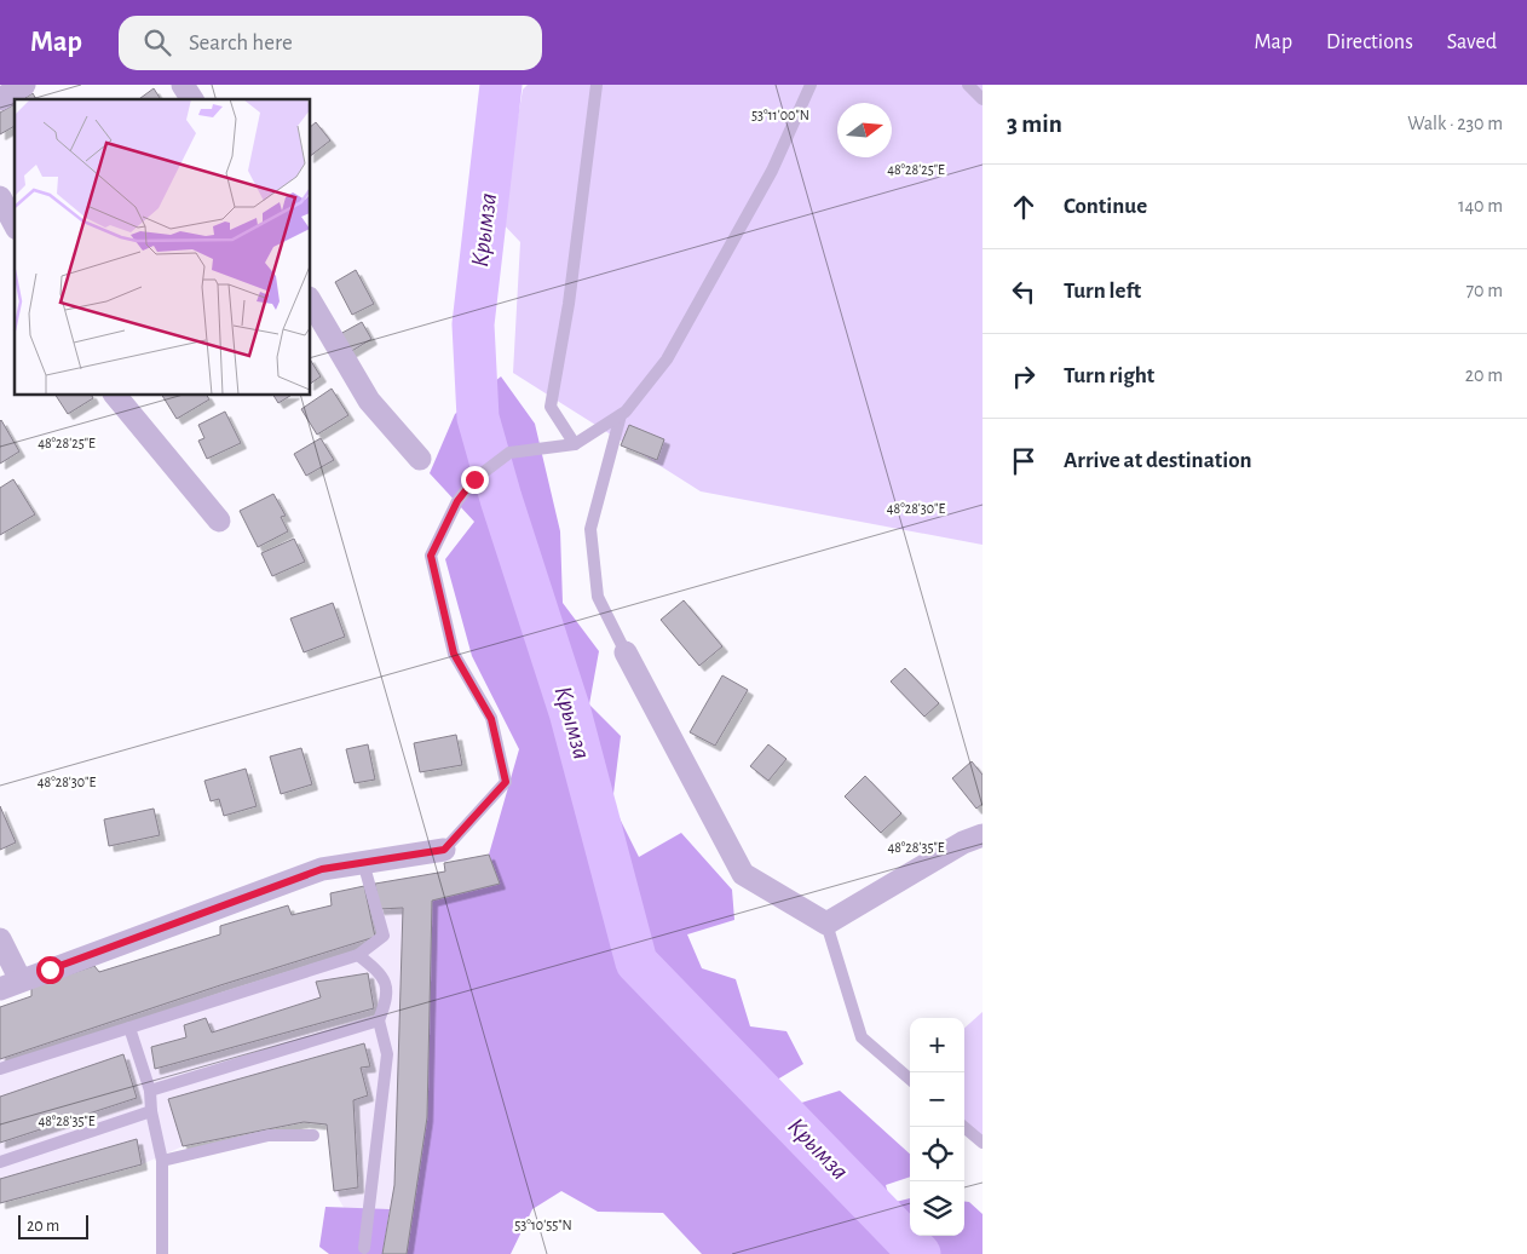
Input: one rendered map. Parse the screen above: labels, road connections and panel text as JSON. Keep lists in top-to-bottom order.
{
  "water": ["Крымза"],
  "scale_bar": "20 m",
  "north": "right",
  "page": {
    "header": "Map",
    "search": "Search here",
    "nav": ["Map", "Directions", "Saved"],
    "heading": ["3 min", "Walk · 230 m"],
    "list": [
      ["Continue", "140 m"],
      ["Turn left", "70 m"],
      ["Turn right", "20 m"],
      "Arrive at destination"
    ],
    "map_buttons": ["+", "−"],
    "scale": "20 m"
  },
  "coordinates": [
    "53°11'00\"N",
    "48°28'25\"E",
    "48°28'30\"E",
    "48°28'35\"E",
    "53°10'55\"N"
  ]
}
